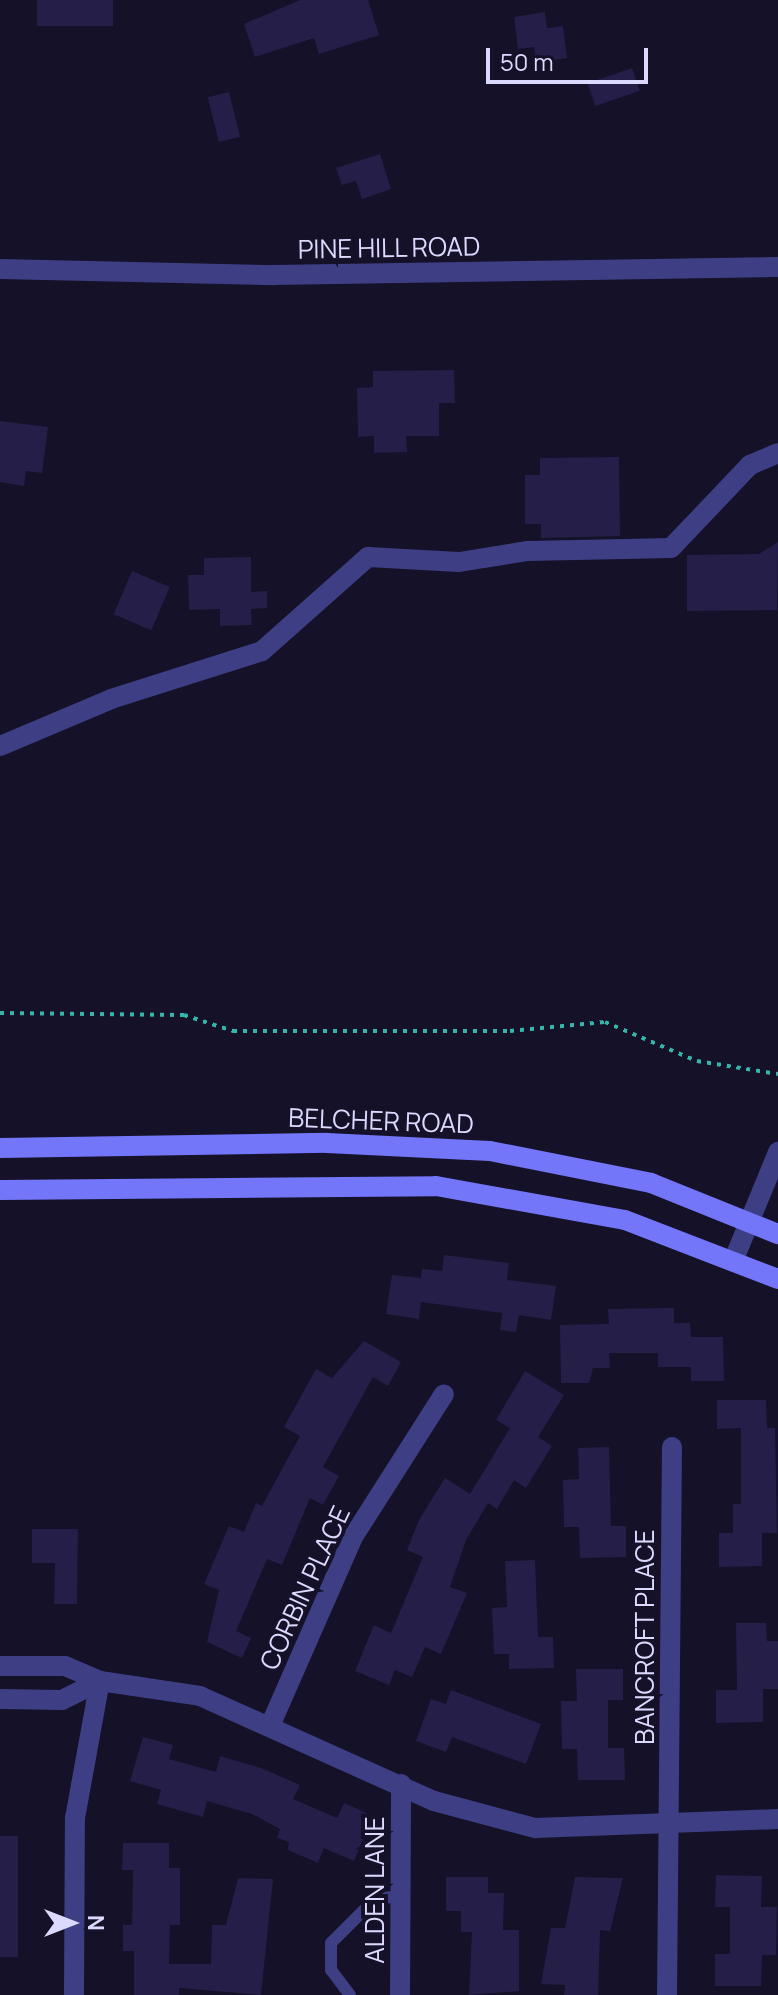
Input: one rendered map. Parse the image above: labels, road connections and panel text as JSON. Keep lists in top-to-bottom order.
{
  "streets": {
    "main road": ["BELCHER ROAD"],
    "street": [
      "PINE HILL ROAD",
      "CORBIN PLACE",
      "BANCROFT PLACE",
      "ALDEN LANE"
    ]
  },
  "scale_bar": "50 m",
  "north": "right"
}
